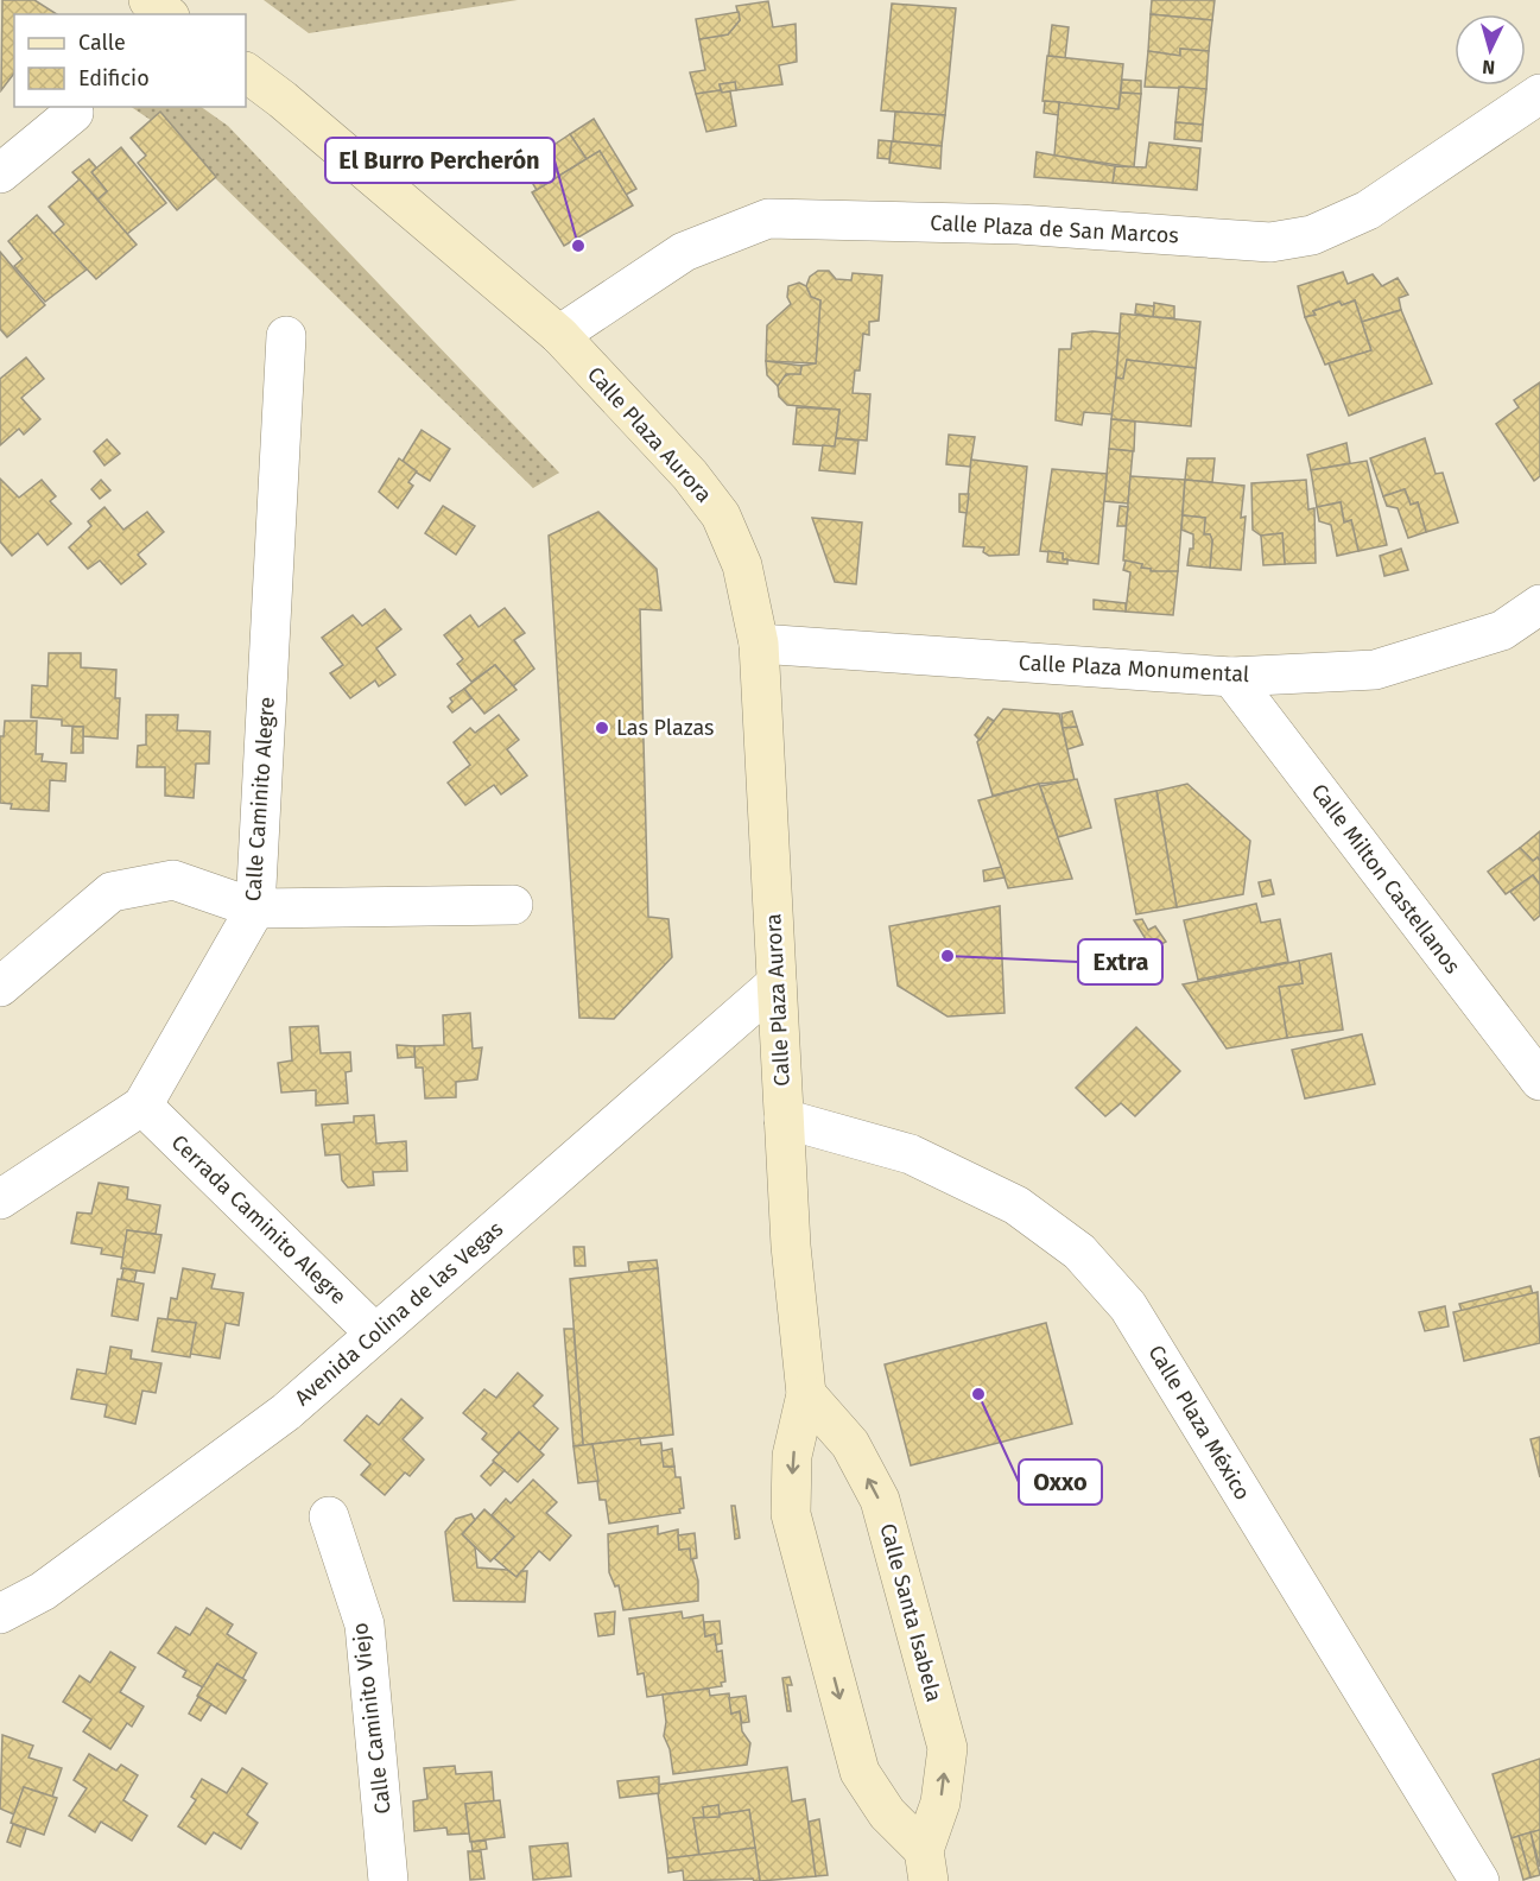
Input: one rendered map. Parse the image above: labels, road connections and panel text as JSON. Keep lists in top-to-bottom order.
{
  "streets": {
    "main road": ["Calle Plaza Aurora", "Calle Santa Isabela"],
    "street": [
      "Calle Plaza de San Marcos",
      "Calle Plaza Monumental",
      "Calle Caminito Alegre",
      "Calle Milton Castellanos",
      "Cerrada Caminito Alegre",
      "Avenida Colina de las Vegas",
      "Calle Plaza México",
      "Calle Caminito Viejo"
    ]
  },
  "crossings": [
    ["Calle Plaza de San Marcos", "Calle Plaza Aurora"],
    ["Calle Plaza Aurora", "Calle Plaza Monumental"],
    ["Calle Plaza Aurora", "Avenida Colina de las Vegas"],
    ["Calle Plaza Aurora", "Calle Plaza México"],
    ["Calle Plaza Aurora", "Calle Santa Isabela"],
    ["Calle Plaza Monumental", "Calle Milton Castellanos"],
    ["Calle Caminito Alegre", "Cerrada Caminito Alegre"],
    ["Cerrada Caminito Alegre", "Avenida Colina de las Vegas"],
    ["Calle Plaza México", "Calle Santa Isabela"]
  ],
  "places": [
    "El Burro Percherón",
    "Las Plazas",
    "Extra",
    "Oxxo"
  ],
  "legend": ["Calle", "Edificio"],
  "north": "bottom"
}
